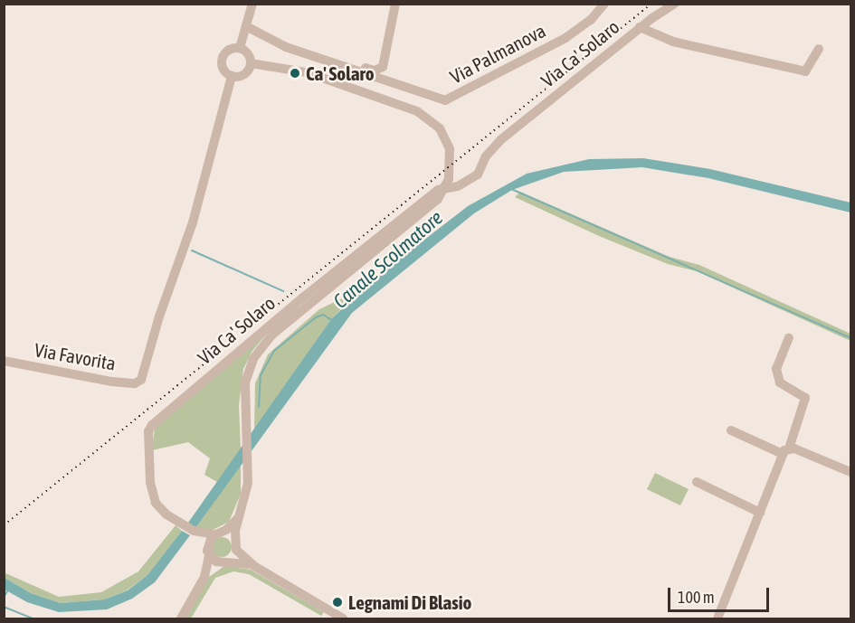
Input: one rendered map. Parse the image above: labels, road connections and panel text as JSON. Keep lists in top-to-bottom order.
{
  "streets": {
    "street": ["Via Palmanova", "Via Ca' Solaro", "Via Favorita"]
  },
  "crossings": [
    ["Via Ca' Solaro", "Via Favorita"]
  ],
  "water": ["Canale Scolmatore"],
  "places": ["Ca' Solaro", "Legnami Di Blasio"],
  "scale_bar": "100 m"
}
